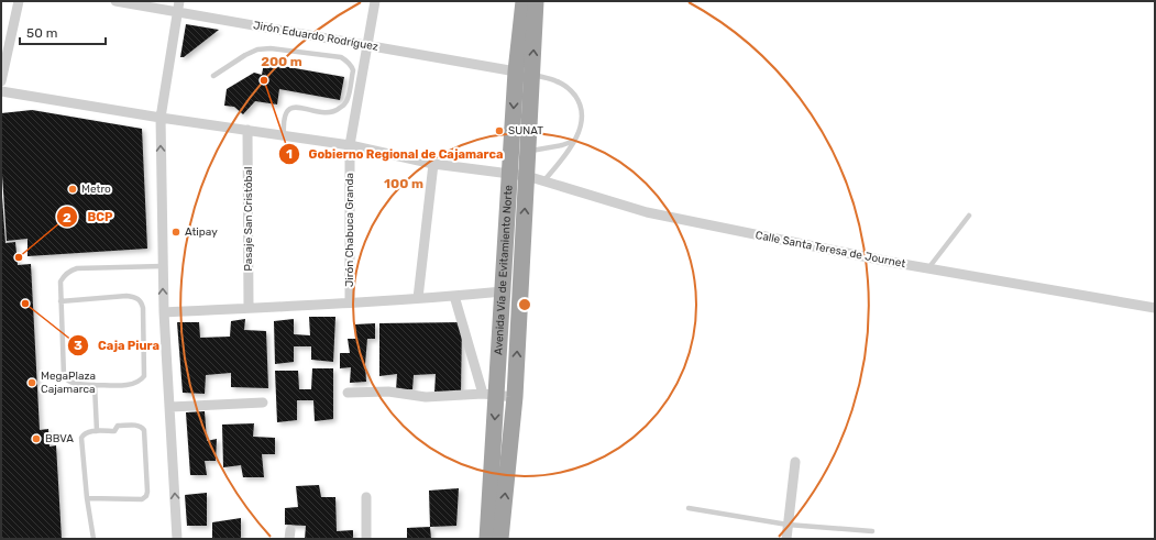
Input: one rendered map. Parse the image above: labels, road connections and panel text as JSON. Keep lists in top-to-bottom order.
{
  "streets": {
    "highway": ["Avenida Vía de Evitamiento Norte"],
    "street": [
      "Jirón Eduardo Rodríguez",
      "Pasaje San Cristóbal",
      "Jirón Chabuca Granda",
      "Calle Santa Teresa de Journet"
    ]
  },
  "crossings": [
    ["Jirón Eduardo Rodríguez", "Jirón Chabuca Granda"],
    ["Jirón Eduardo Rodríguez", "Avenida Vía de Evitamiento Norte"],
    ["Pasaje San Cristóbal", "Calle Santa Teresa de Journet"],
    ["Jirón Chabuca Granda", "Calle Santa Teresa de Journet"],
    ["Calle Santa Teresa de Journet", "Avenida Vía de Evitamiento Norte"]
  ],
  "places": [
    "Gobierno Regional de Cajamarca",
    "SUNAT",
    "Metro",
    "Atipay",
    "BCP",
    "Caja Piura",
    "MegaPlaza Cajamarca",
    "BBVA"
  ],
  "scale_bar": "50 m",
  "rings": ["200 m", "100 m"]
}
